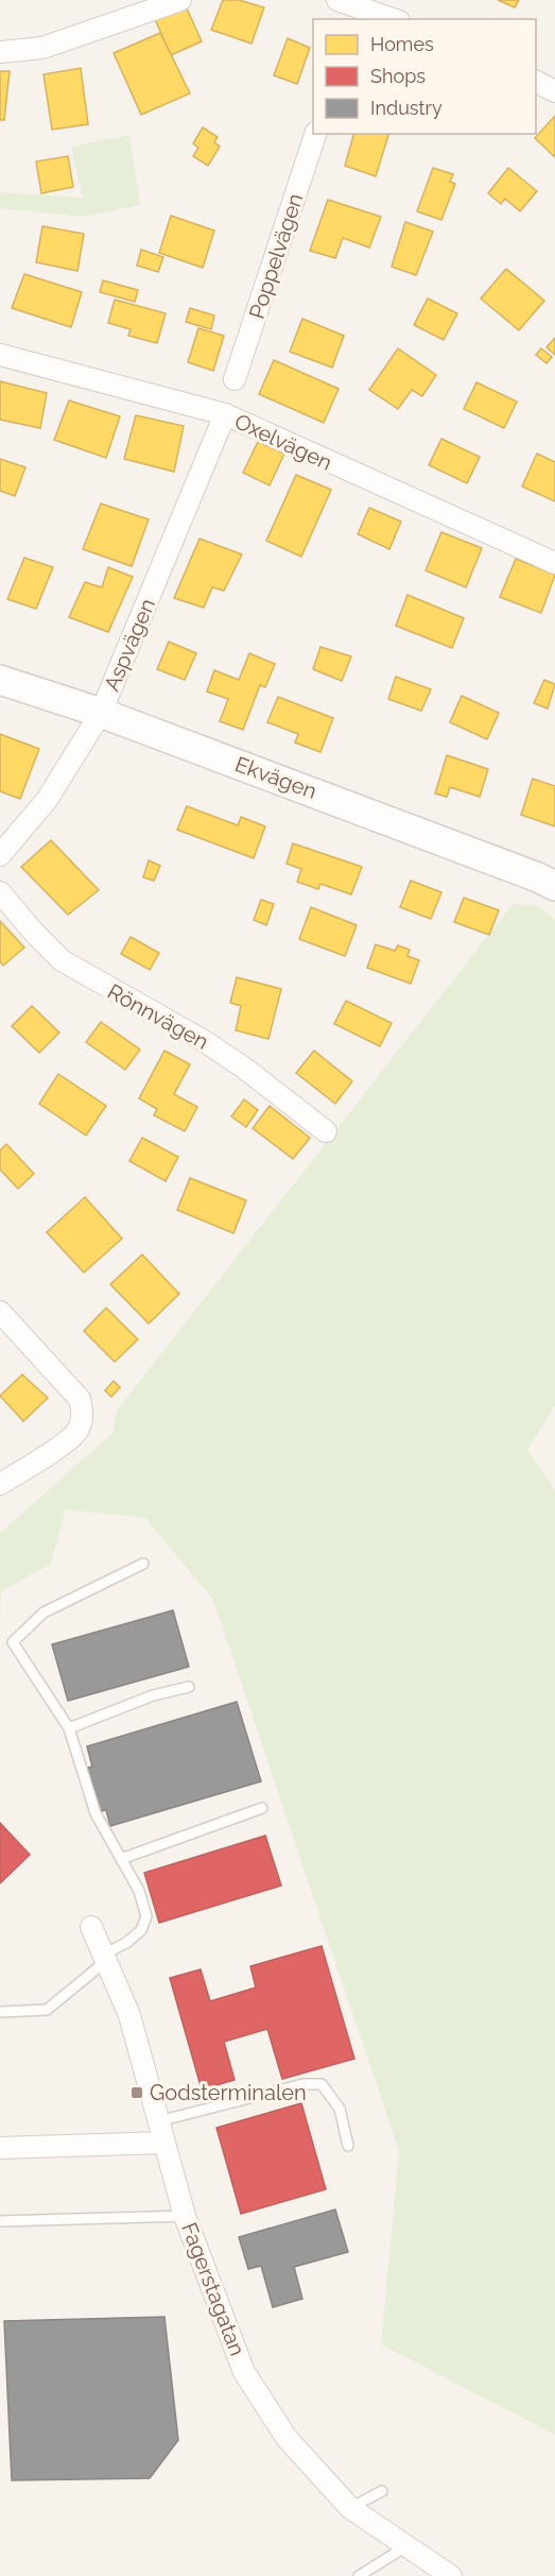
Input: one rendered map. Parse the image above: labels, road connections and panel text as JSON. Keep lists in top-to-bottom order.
{
  "streets": {
    "street": [
      "Poppelvägen",
      "Oxelvägen",
      "Aspvägen",
      "Ekvägen",
      "Rönnvägen",
      "Fagerstagatan"
    ]
  },
  "crossings": [
    ["Oxelvägen", "Aspvägen"],
    ["Aspvägen", "Ekvägen"]
  ],
  "places": {
    "transit": ["Godsterminalen"]
  },
  "legend": ["Homes", "Shops", "Industry"]
}
